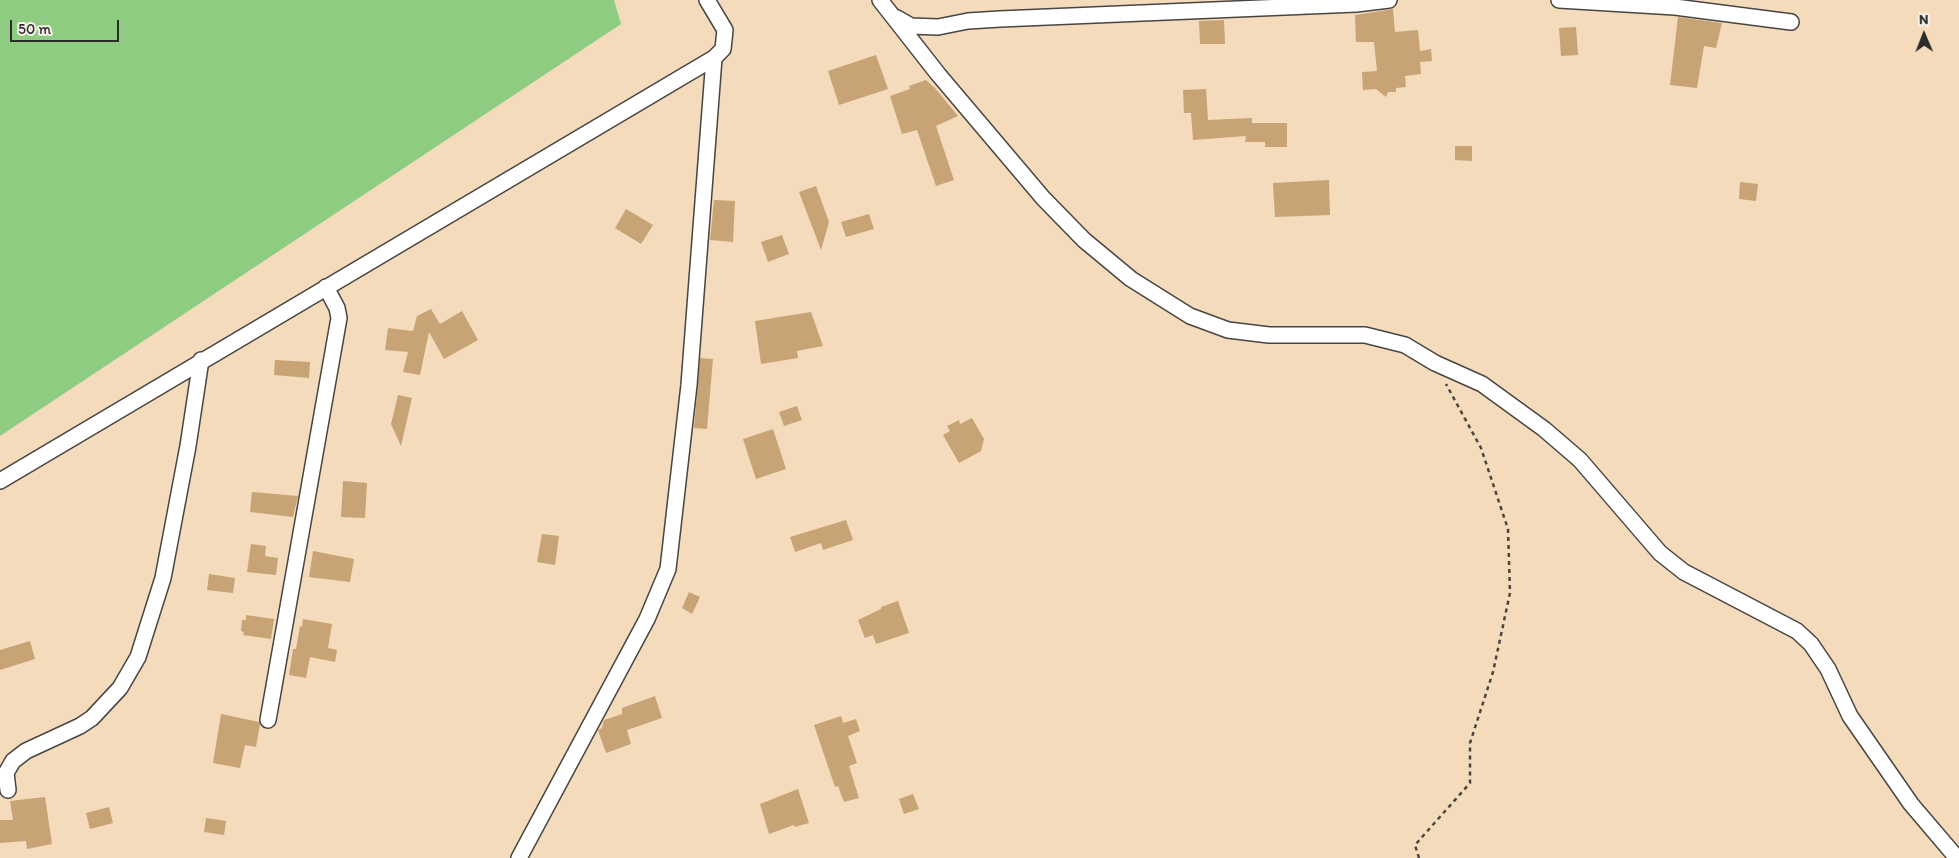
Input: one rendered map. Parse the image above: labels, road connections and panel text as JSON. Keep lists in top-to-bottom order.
{
  "scale_bar": "50 m",
  "north": "top"
}
